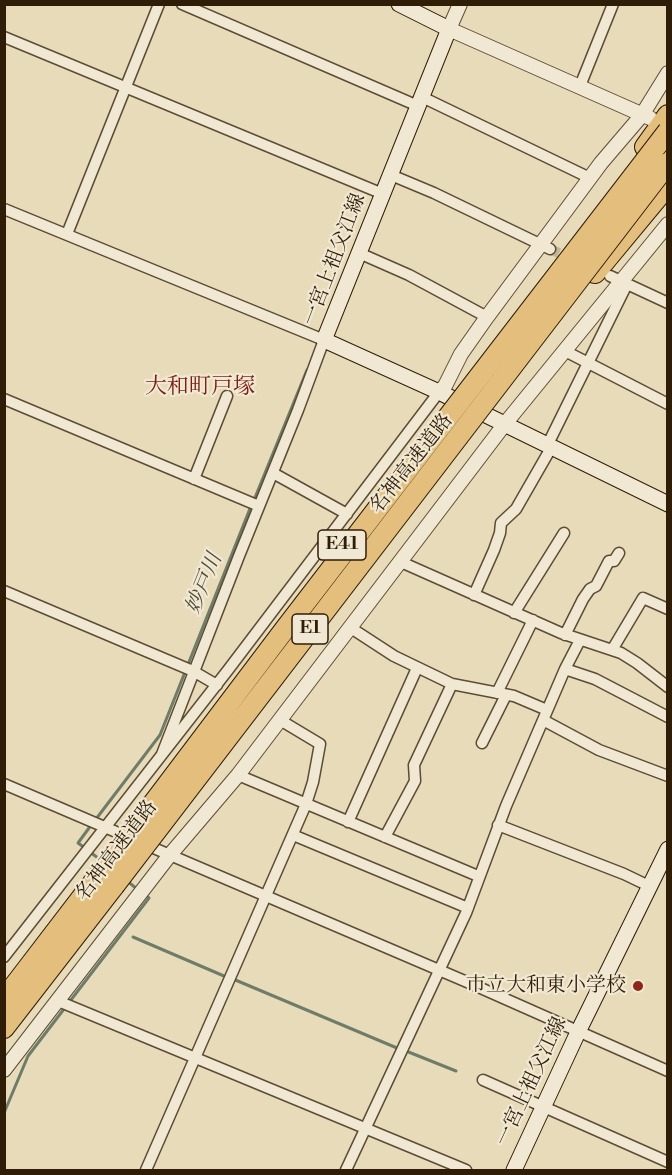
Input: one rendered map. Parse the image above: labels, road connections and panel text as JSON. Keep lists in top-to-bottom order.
{
  "streets": {
    "highway": ["名神高速道路", "E41", "E1"],
    "main road": ["一宮上祖父江線"]
  },
  "crossings": [
    ["名神高速道路", "E41"]
  ],
  "districts": ["大和町戸塚"],
  "water": ["妙戸川"],
  "places": ["市立大和東小学校"]
}
